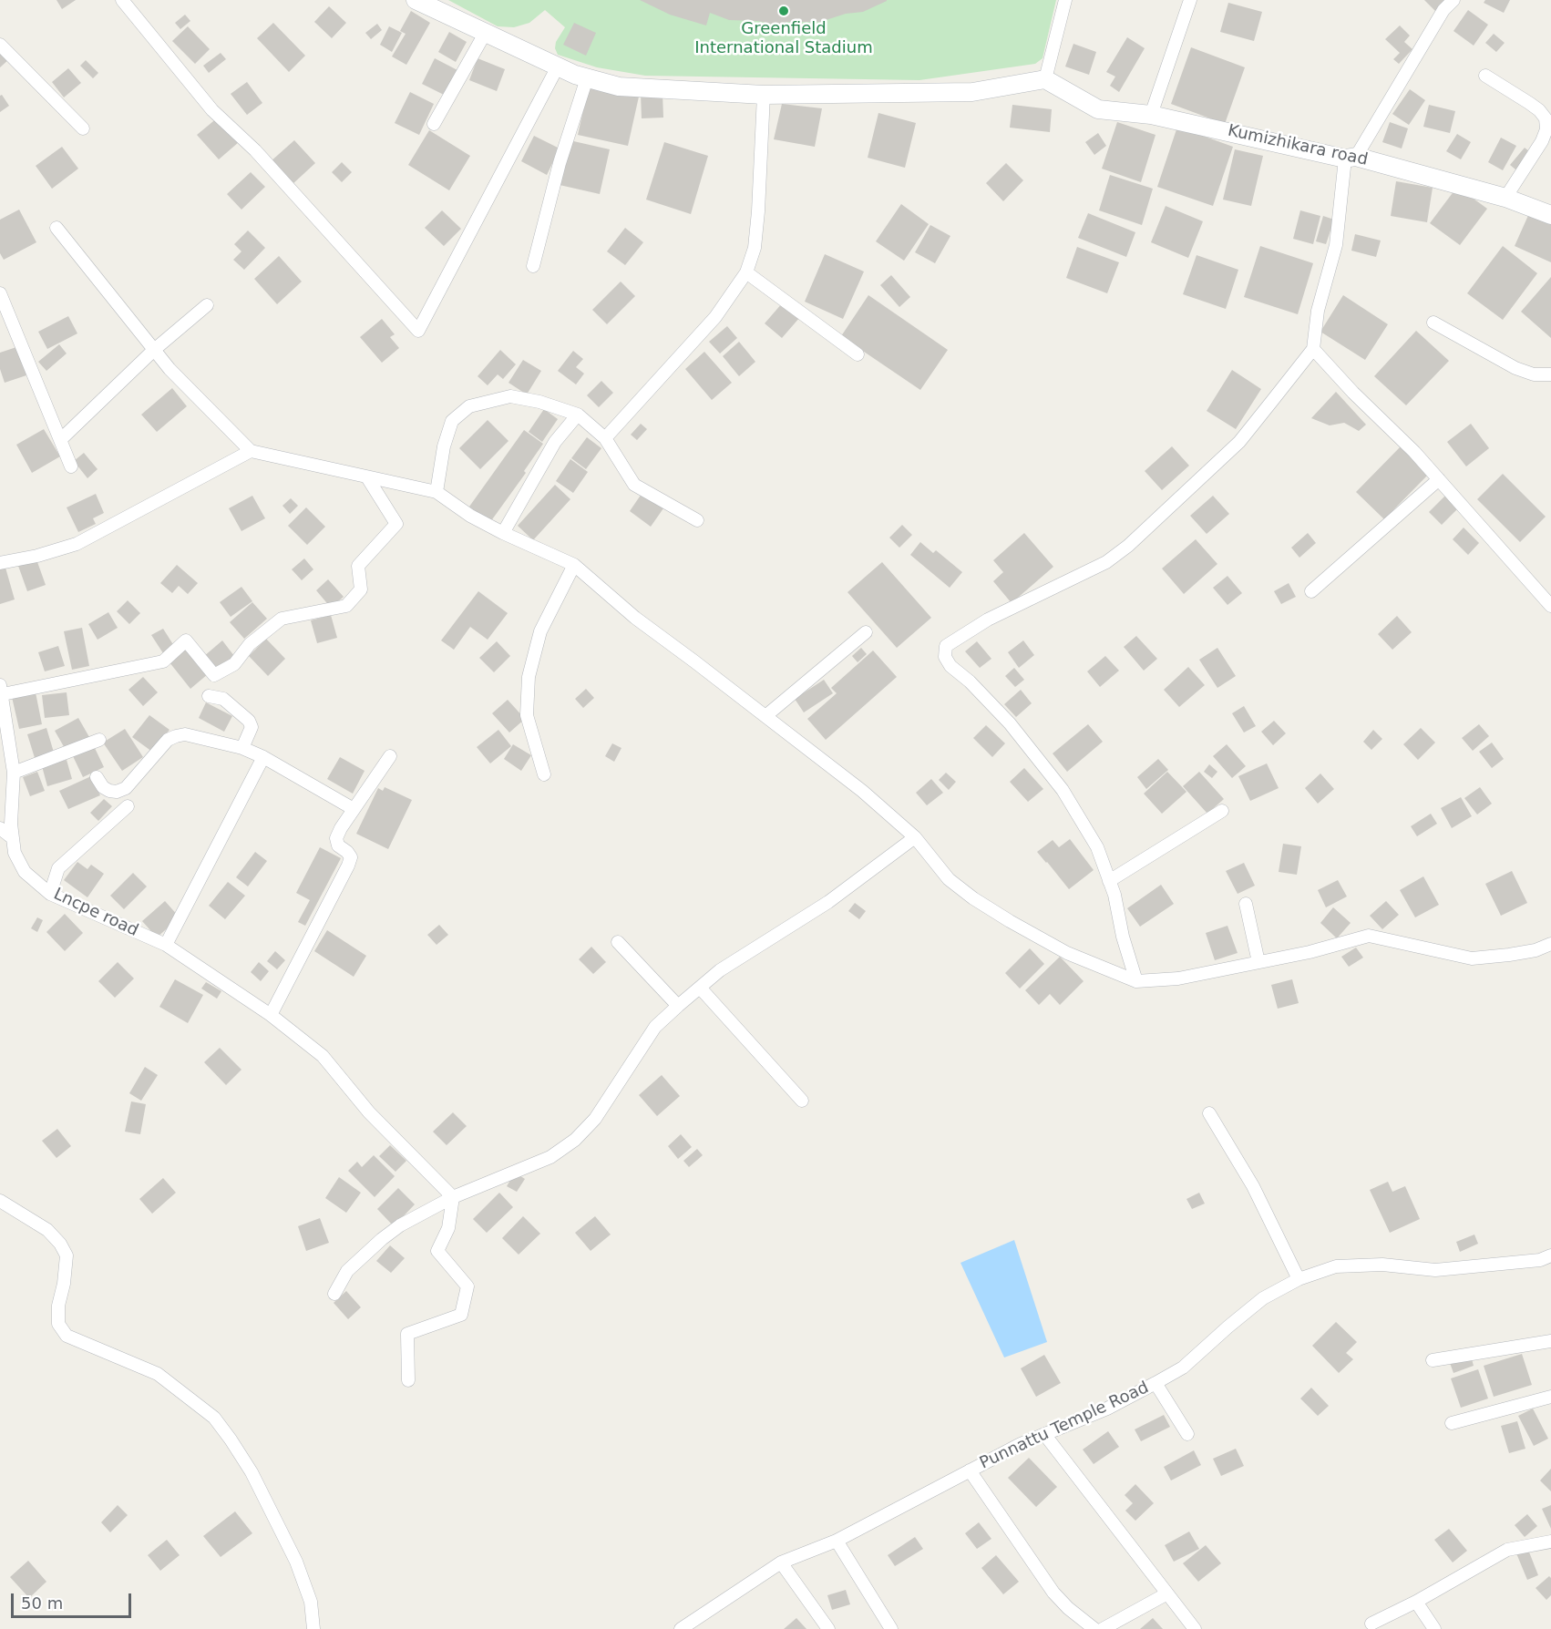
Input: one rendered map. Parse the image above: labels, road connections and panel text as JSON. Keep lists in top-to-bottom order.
{
  "streets": {
    "street": ["Kumizhikara road", "Lncpe road", "Punnattu Temple Road"]
  },
  "places": ["Greenfield International Stadium"],
  "scale_bar": "50 m"
}
